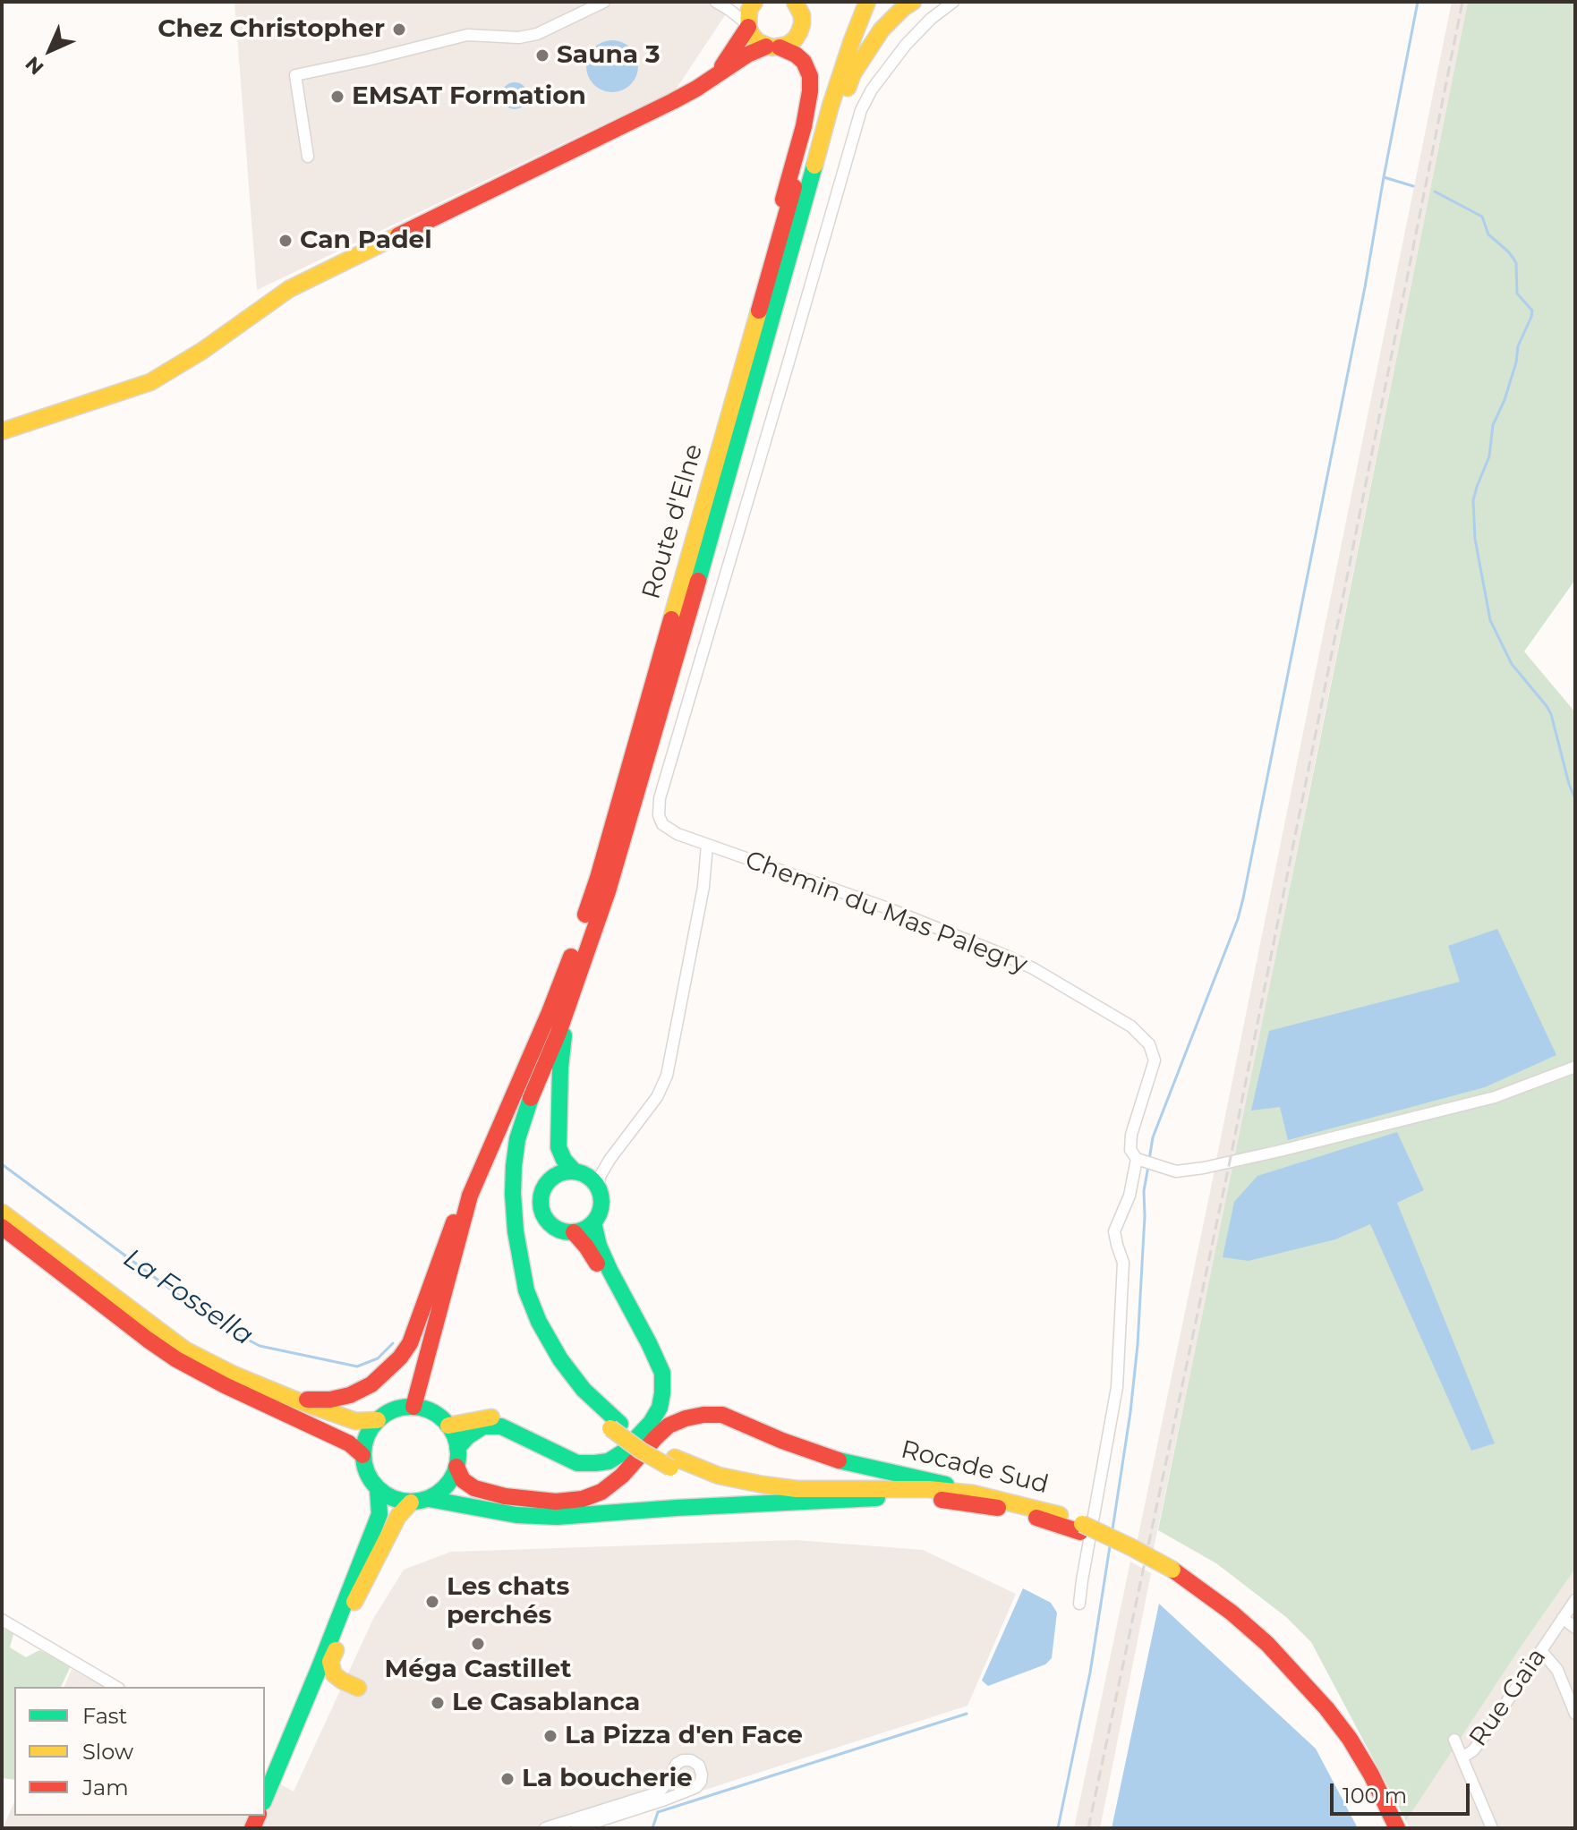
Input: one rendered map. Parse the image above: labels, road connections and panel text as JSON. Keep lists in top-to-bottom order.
{
  "streets": {
    "main road": ["Route d'Elne", "Rocade Sud"],
    "street": ["Chemin du Mas Palegry", "Rue Gaïa"]
  },
  "water": ["La Fossella"],
  "places": [
    "Chez Christopher",
    "Sauna 3",
    "EMSAT Formation",
    "Can Padel",
    "Les chats perchés",
    "Méga Castillet",
    "Le Casablanca",
    "La Pizza d'en Face",
    "La boucherie"
  ],
  "legend": ["Fast", "Slow", "Jam"],
  "scale_bar": "100 m",
  "north": "bottom left"
}
